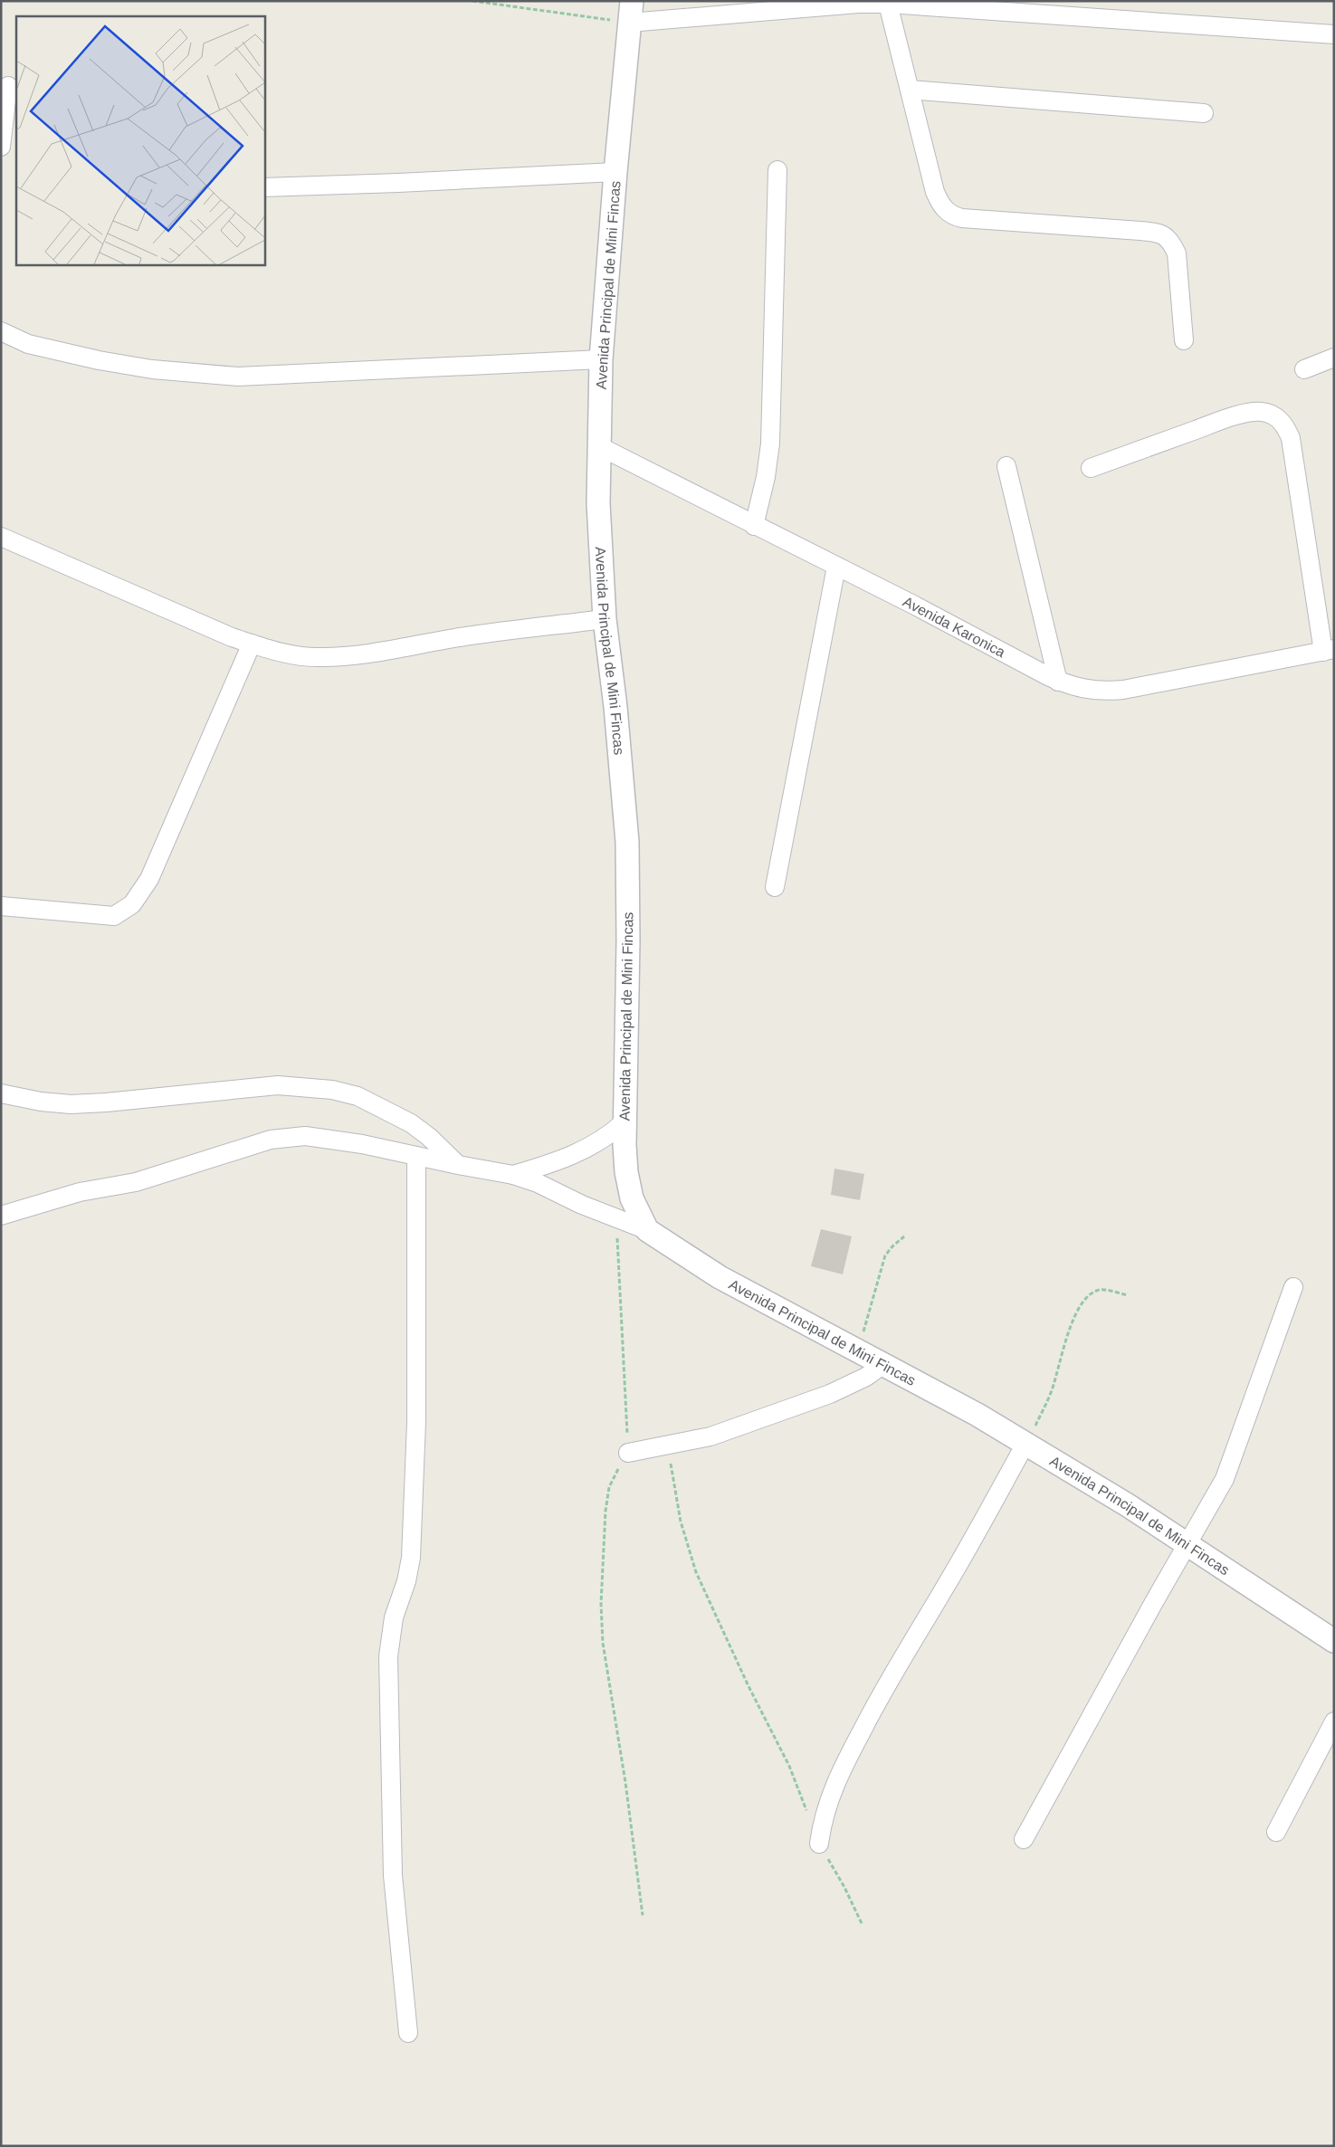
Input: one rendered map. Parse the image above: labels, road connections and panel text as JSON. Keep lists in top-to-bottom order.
{
  "streets": {
    "street": ["Avenida Principal de Mini Fincas", "Avenida Karonica"]
  },
  "crossings": [
    ["Avenida Principal de Mini Fincas", "Avenida Karonica"]
  ]
}
